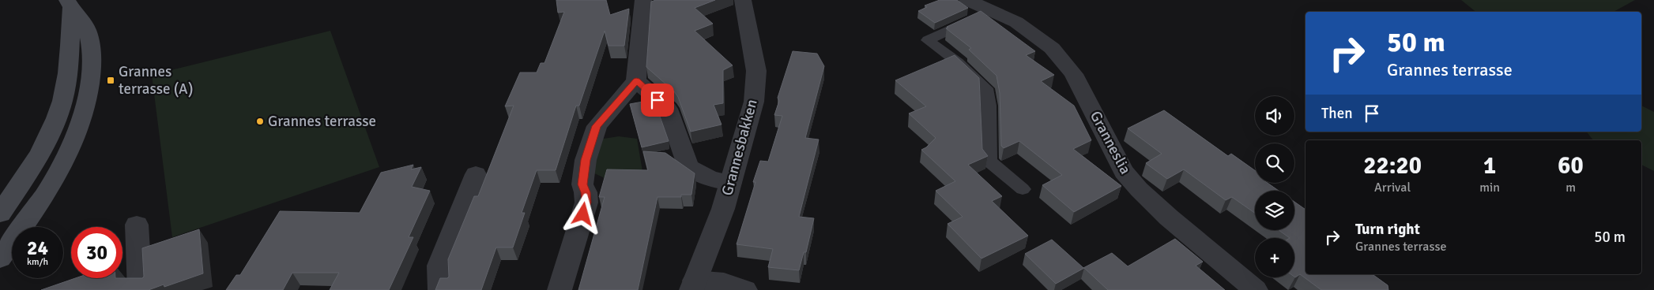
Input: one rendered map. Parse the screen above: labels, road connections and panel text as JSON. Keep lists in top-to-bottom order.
{
  "streets": {
    "street": ["Granneslia", "Grannesbakken"]
  },
  "places": {
    "transit": ["Grannes terrasse (A)"],
    "other": ["Grannes terrasse"]
  },
  "page": {
    "turn": ["50 m", "Grannes terrasse"],
    "then": "Then",
    "map_buttons": "+",
    "eta": [
      "22:20",
      "Arrival",
      "1",
      "min",
      "60",
      "m"
    ],
    "list": [
      {
        "name": "Turn right",
        "note": "Grannes terrasse",
        "value": "50 m"
      }
    ],
    "speed": "24 km/h",
    "limit": "30"
  }
}
